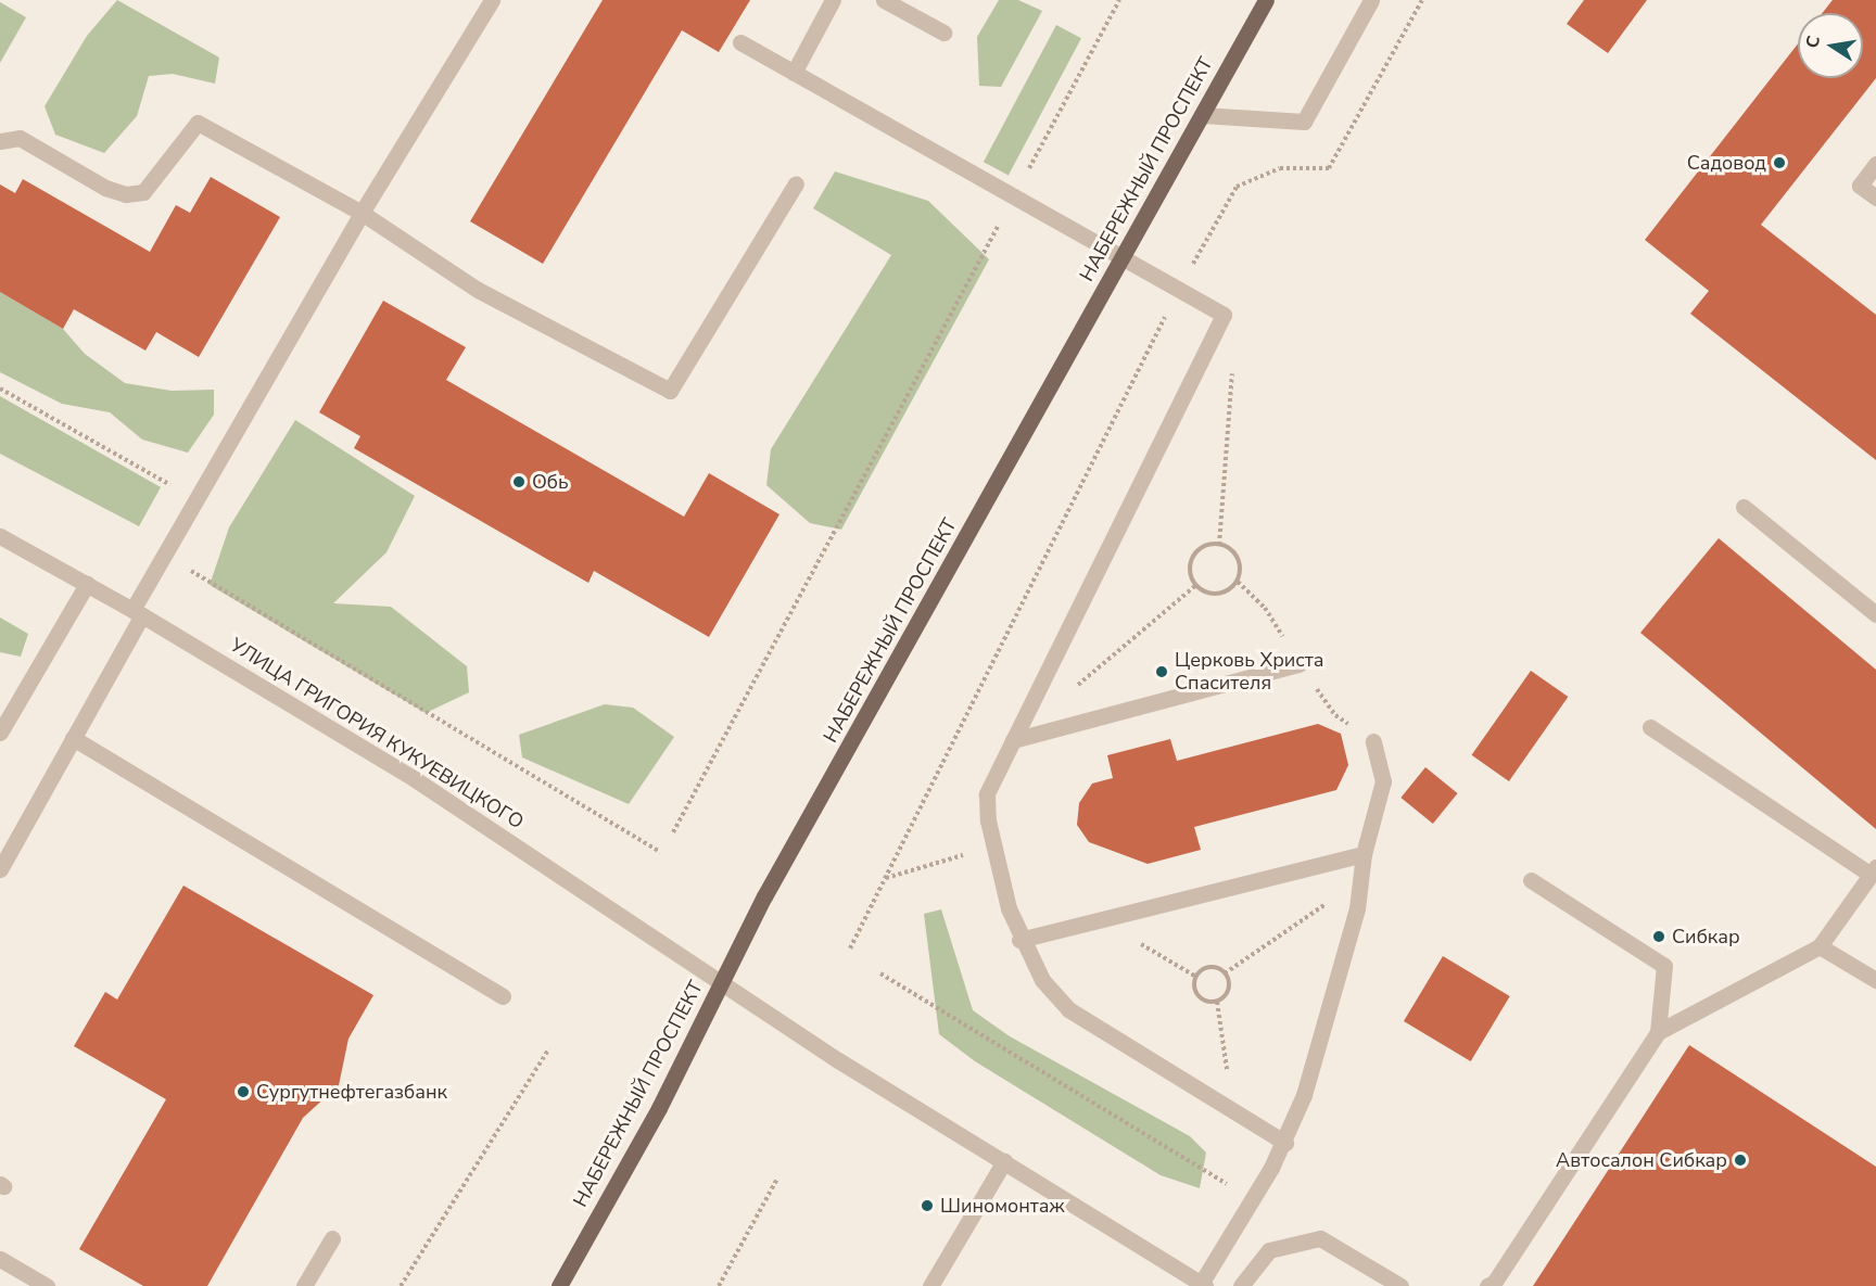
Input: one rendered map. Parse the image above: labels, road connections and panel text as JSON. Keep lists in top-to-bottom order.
{
  "streets": {
    "main road": ["НАБЕРЕЖНЫЙ ПРОСПЕКТ"],
    "street": ["УЛИЦА ГРИГОРИЯ КУКУЕВИЦКОГО"]
  },
  "crossings": [
    ["НАБЕРЕЖНЫЙ ПРОСПЕКТ", "УЛИЦА ГРИГОРИЯ КУКУЕВИЦКОГО"]
  ],
  "places": [
    "Садовод",
    "Обь",
    "Церковь Христа Спасителя",
    "Сибкар",
    "Сургутнефтегазбанк",
    "Автосалон Сибкар",
    "Шиномонтаж"
  ],
  "north": "left"
}
